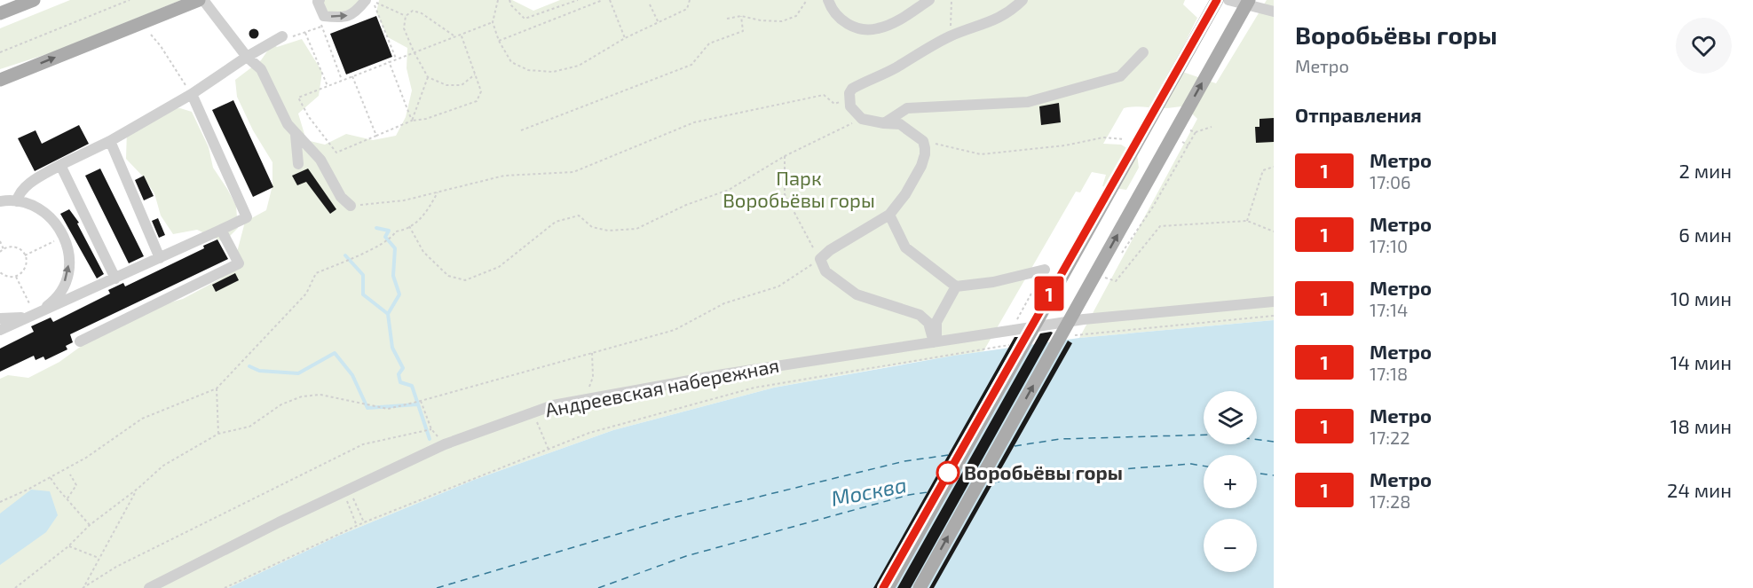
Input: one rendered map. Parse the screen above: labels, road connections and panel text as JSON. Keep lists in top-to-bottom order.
{
  "streets": {
    "lane": ["Андреевская набережная"]
  },
  "water": ["Москва"],
  "parks": ["Парк Воробьёвы горы"],
  "places": ["Воробьёвы горы"],
  "lines": ["metro line 1"],
  "page": {
    "on_map": "1",
    "heading": [
      ["Воробьёвы горы", "Метро"],
      "Отправления"
    ],
    "list": [
      {
        "mark": "1",
        "name": "Метро",
        "note": "17:06",
        "value": "2 мин"
      },
      {
        "mark": "1",
        "name": "Метро",
        "note": "17:10",
        "value": "6 мин"
      },
      {
        "mark": "1",
        "name": "Метро",
        "note": "17:14",
        "value": "10 мин"
      },
      {
        "mark": "1",
        "name": "Метро",
        "note": "17:18",
        "value": "14 мин"
      },
      {
        "mark": "1",
        "name": "Метро",
        "note": "17:22",
        "value": "18 мин"
      },
      {
        "mark": "1",
        "name": "Метро",
        "note": "17:28",
        "value": "24 мин"
      }
    ],
    "map_buttons": ["+", "−"]
  }
}
